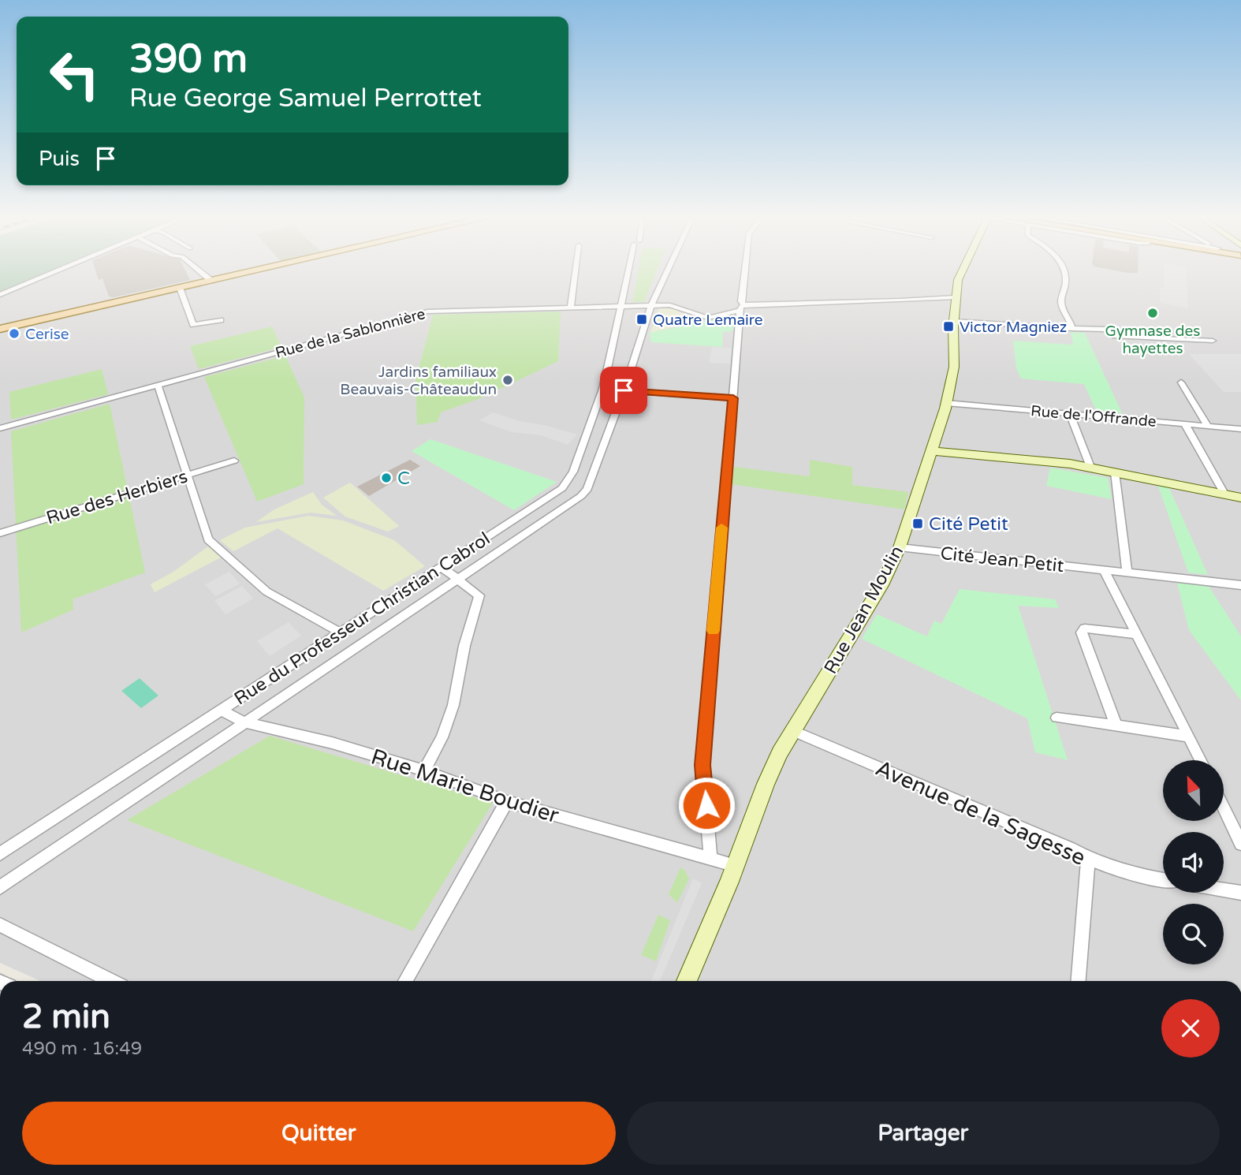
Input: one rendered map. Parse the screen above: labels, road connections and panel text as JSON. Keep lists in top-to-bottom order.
{
  "streets": {
    "main road": ["Rue Jean Moulin"],
    "street": [
      "Rue de la Sablonnière",
      "Rue de l'Offrande",
      "Rue des Herbiers",
      "Cité Jean Petit",
      "Rue du Professeur Christian Cabrol",
      "Rue Marie Boudier",
      "Avenue de la Sagesse"
    ]
  },
  "crossings": [
    ["Rue de la Sablonnière", "Rue Jean Moulin"],
    ["Rue de la Sablonnière", "Rue du Professeur Christian Cabrol"],
    ["Rue de l'Offrande", "Rue Jean Moulin"],
    ["Cité Jean Petit", "Rue Jean Moulin"],
    ["Rue Jean Moulin", "Rue Marie Boudier"],
    ["Rue Jean Moulin", "Avenue de la Sagesse"],
    ["Rue du Professeur Christian Cabrol", "Rue Marie Boudier"]
  ],
  "places": {
    "other": [
      "Gymnase des hayettes",
      "Cerise",
      "Jardins familiaux Beauvais-Châteaudun",
      "C"
    ],
    "transit": ["Quatre Lemaire", "Victor Magniez", "Cité Petit"]
  },
  "north": "top left",
  "page": {
    "turn": ["390 m", "Rue George Samuel Perrottet"],
    "then": "Puis",
    "heading": ["2 min", "490 m · 16:49"],
    "buttons": ["Quitter", "Partager"]
  }
}
